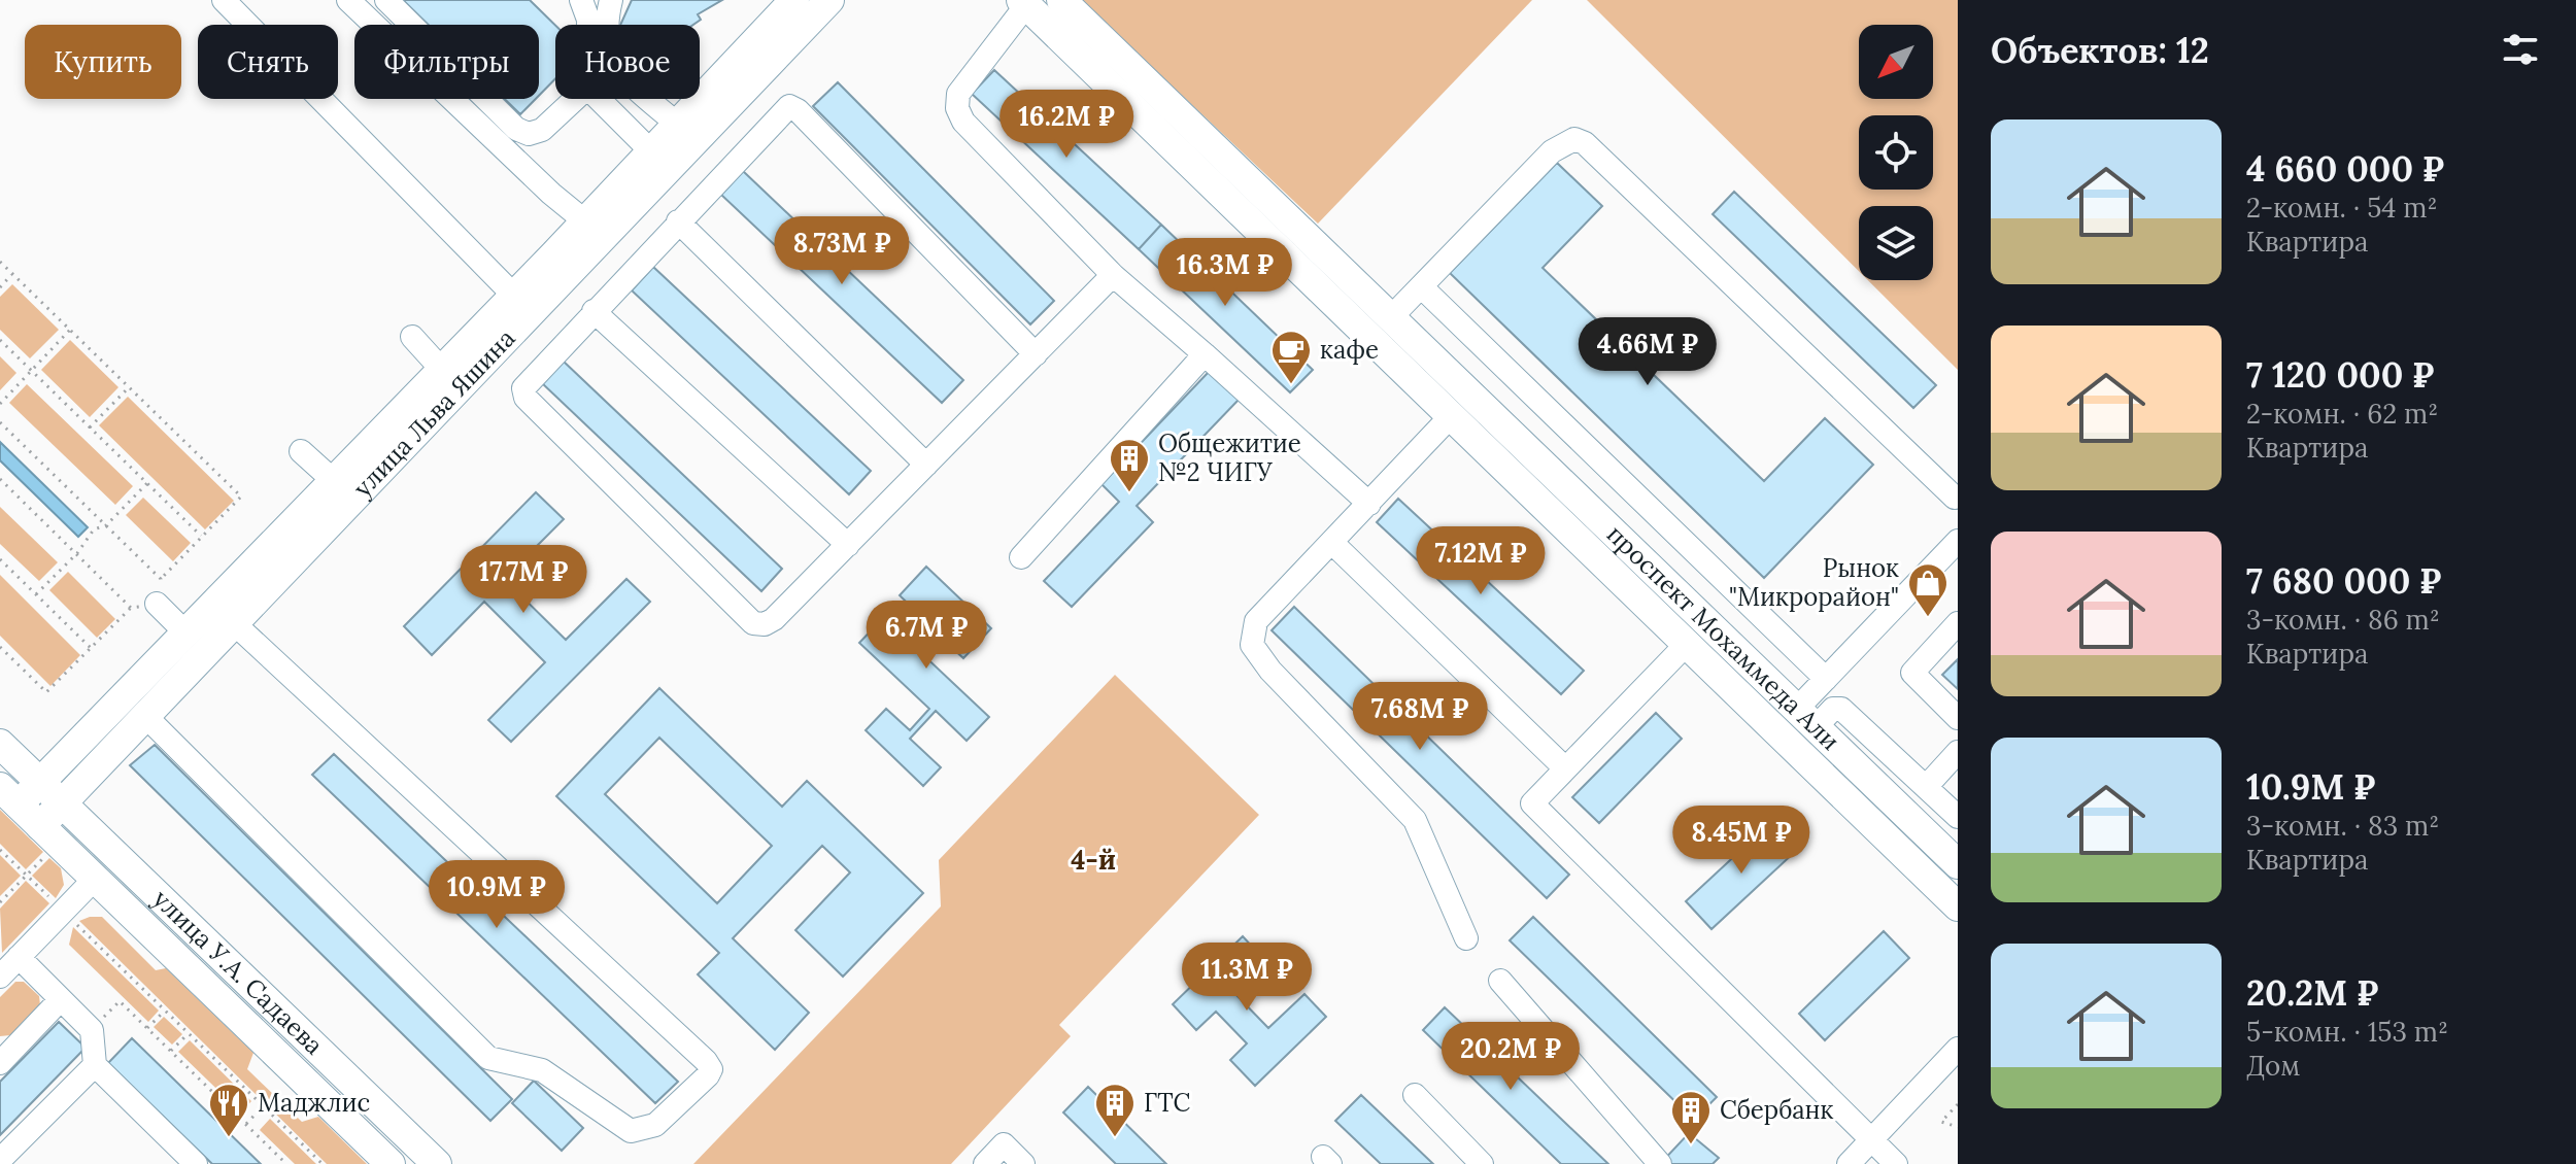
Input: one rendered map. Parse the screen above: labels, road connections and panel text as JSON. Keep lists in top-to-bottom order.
{
  "streets": {
    "main road": ["улица Льва Яшина", "проспект Мохаммеда Али", "улица У.А. Садаева"]
  },
  "crossings": [
    ["улица Льва Яшина", "улица У.А. Садаева"]
  ],
  "districts": ["4-й"],
  "places": {
    "cafe": ["кафе"],
    "building": ["Общежитие №2 ЧИГУ", "ГТС", "Сбербанк"],
    "shop": ["Рынок \"Микрорайон\""],
    "restaurant": ["Маджлис"]
  },
  "north": "bottom left",
  "page": {
    "heading": "Объектов: 12",
    "chip": [
      "Купить",
      "Снять",
      "Фильтры",
      "Новое"
    ],
    "price": [
      "16.2M ₽",
      "8.73M ₽",
      "16.3M ₽",
      "4.66M ₽",
      "7.12M ₽",
      "17.7M ₽",
      "6.7M ₽",
      "7.68M ₽",
      "8.45M ₽",
      "10.9M ₽",
      "11.3M ₽",
      "20.2M ₽"
    ],
    "list": [
      {
        "name": "4 660 000 ₽",
        "note": "2-комн. · 54 m² · Квартира"
      },
      {
        "name": "7 120 000 ₽",
        "note": "2-комн. · 62 m² · Квартира"
      },
      {
        "name": "7 680 000 ₽",
        "note": "3-комн. · 86 m² · Квартира"
      },
      {
        "name": "10.9M ₽",
        "note": "3-комн. · 83 m² · Квартира"
      },
      {
        "name": "20.2M ₽",
        "note": "5-комн. · 153 m² · Дом"
      }
    ]
  }
}
